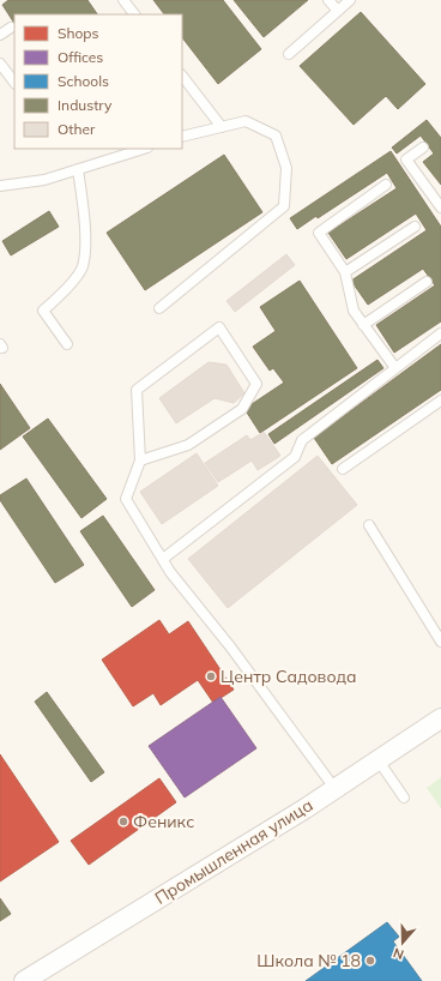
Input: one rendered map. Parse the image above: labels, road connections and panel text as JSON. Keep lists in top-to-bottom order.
{
  "streets": {
    "street": ["Промышленная улица"]
  },
  "places": ["Центр Садовода", "Феникс", "Школа № 18"],
  "legend": [
    "Shops",
    "Offices",
    "Schools",
    "Industry",
    "Other"
  ],
  "north": "bottom"
}
